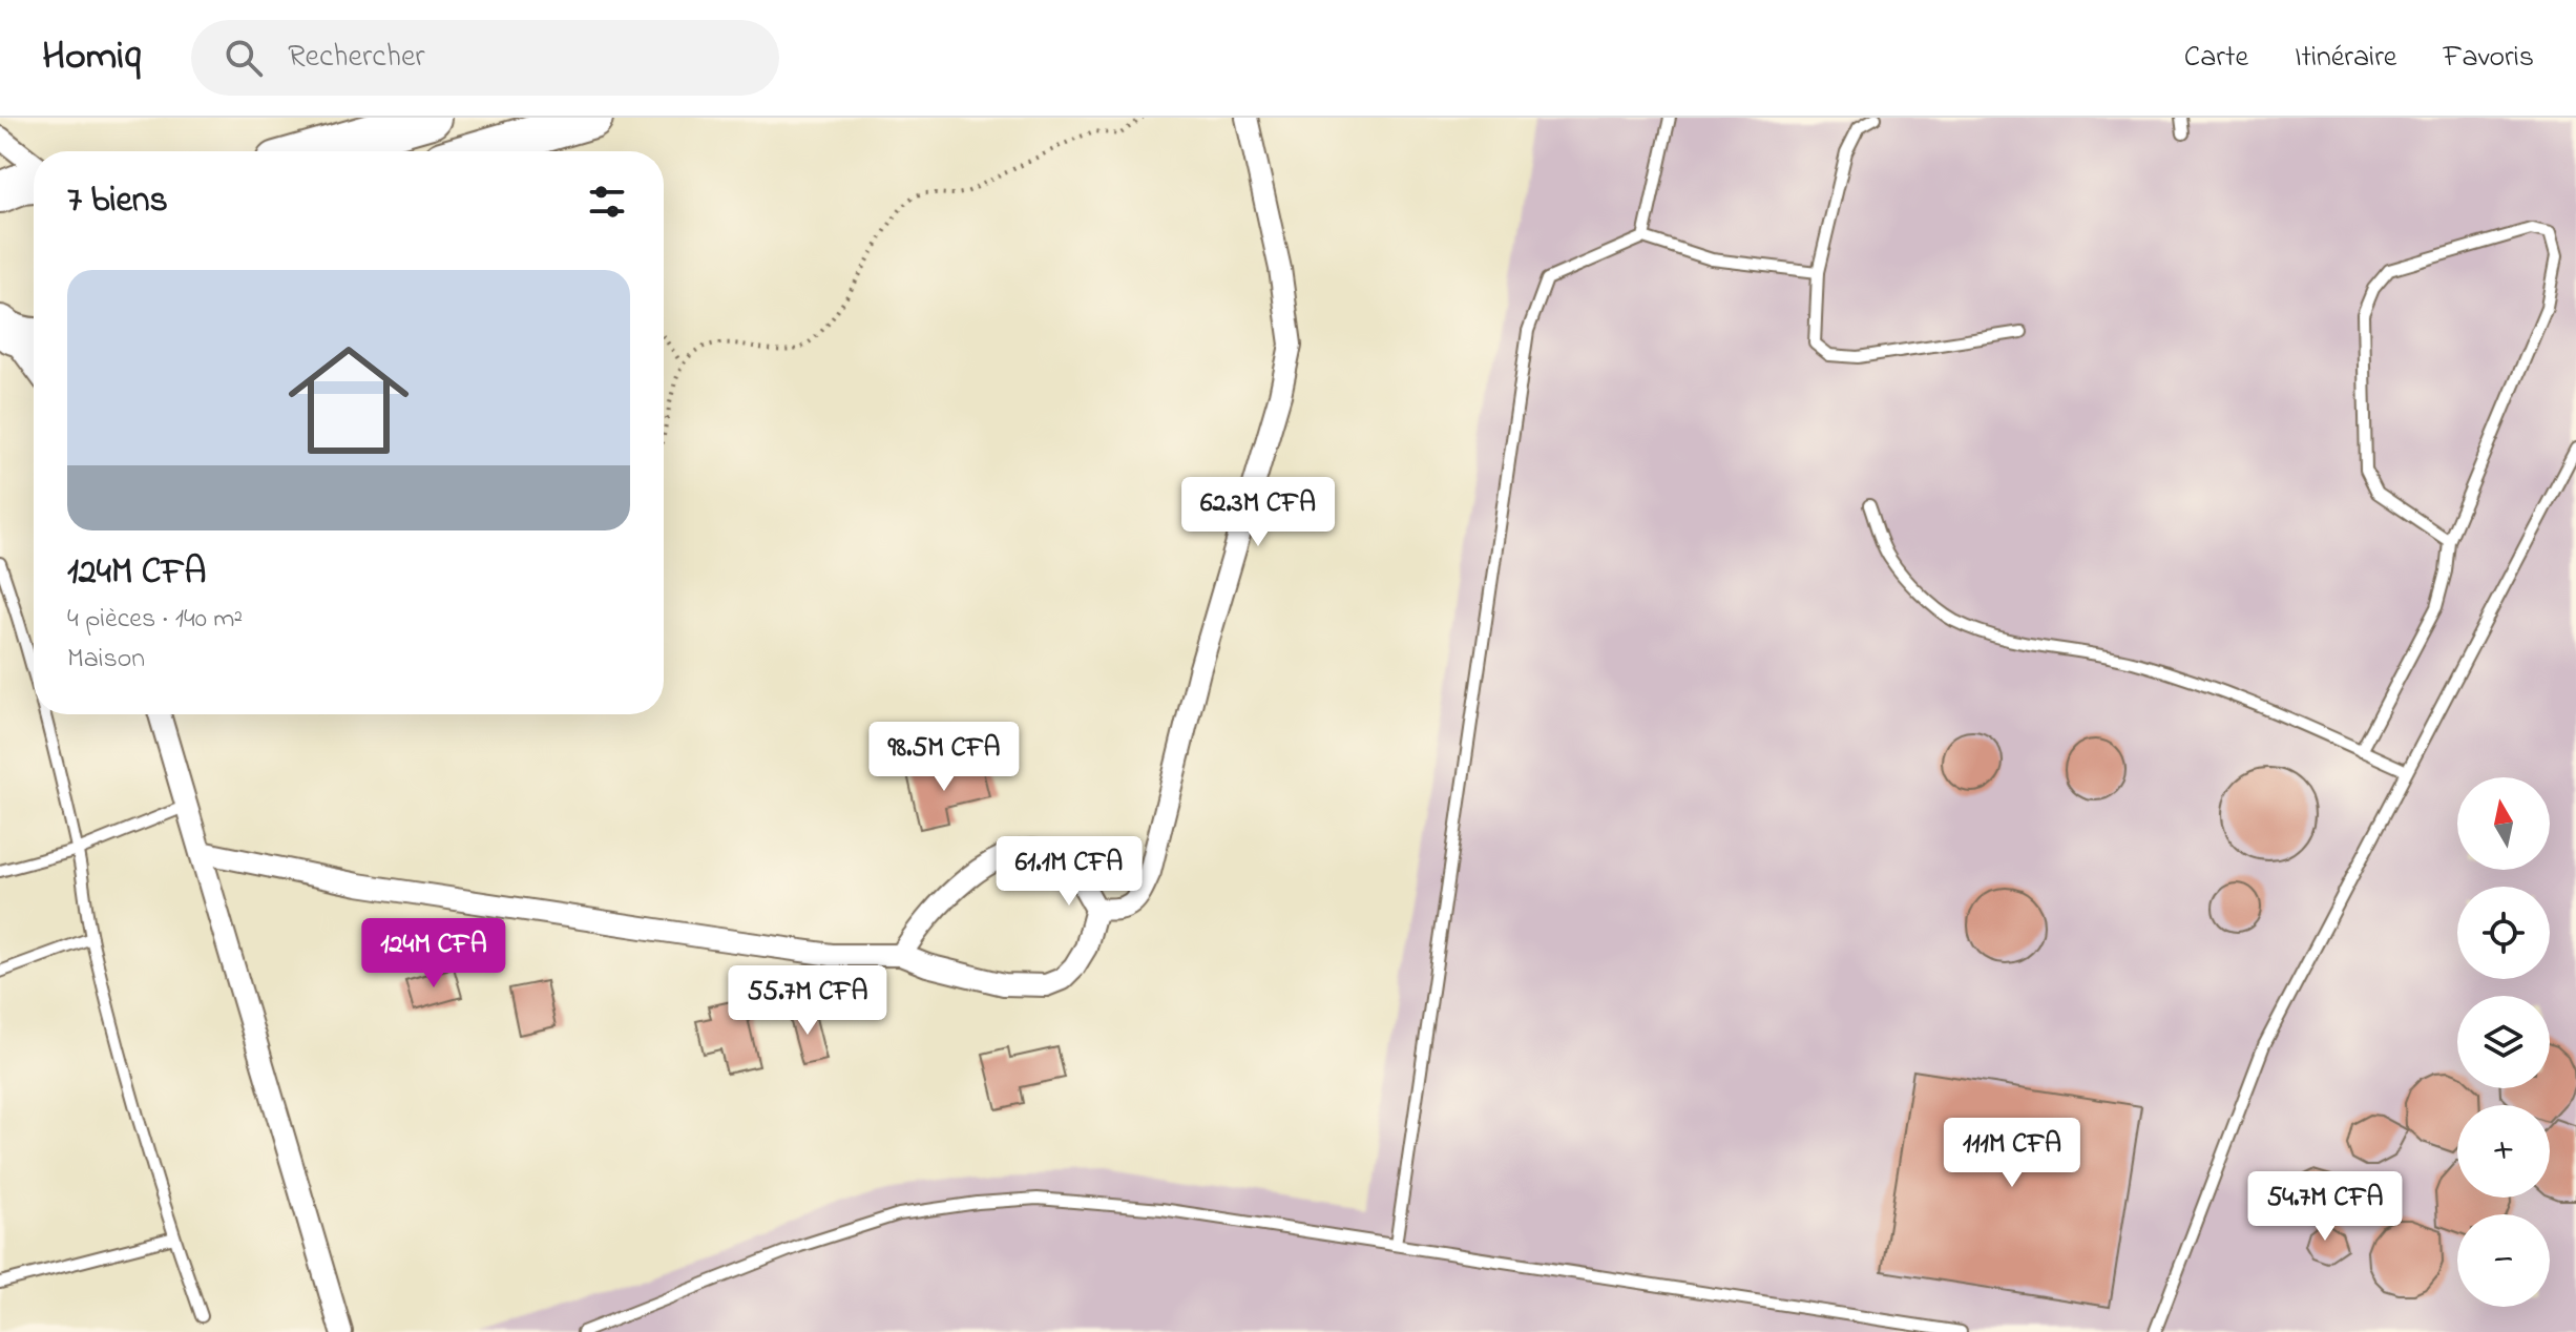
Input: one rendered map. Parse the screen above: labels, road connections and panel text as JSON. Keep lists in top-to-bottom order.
{
  "north": "top",
  "page": {
    "header": "Homiq",
    "search": "Rechercher",
    "nav": ["Carte", "Itinéraire", "Favoris"],
    "heading": "7 biens",
    "list": [
      {
        "name": "124M CFA",
        "note": "4 pièces · 140 m² · Maison"
      }
    ],
    "price": [
      "62.3M CFA",
      "98.5M CFA",
      "61.1M CFA",
      "124M CFA",
      "55.7M CFA",
      "111M CFA",
      "54.7M CFA"
    ],
    "map_buttons": ["+", "−"]
  }
}
